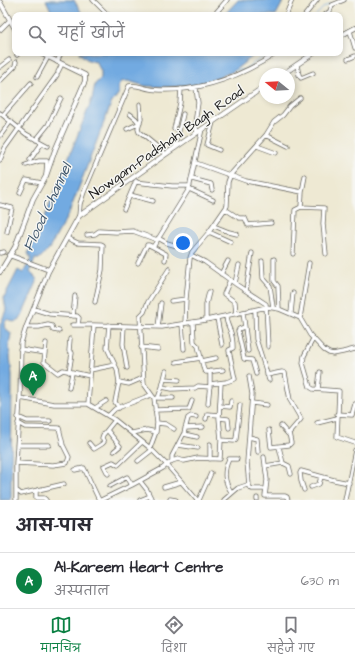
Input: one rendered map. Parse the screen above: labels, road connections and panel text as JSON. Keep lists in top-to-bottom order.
{
  "streets": {
    "main road": ["Nowgam-Padshahi Bagh Road"]
  },
  "water": ["Flood Channel"],
  "north": "left",
  "page": {
    "search": "यहाँ खोजें",
    "pins": "A",
    "heading": "आस-पास",
    "list": [
      {
        "mark": "A",
        "name": "Al-Kareem Heart Centre",
        "note": "अस्पताल",
        "value": "630 m"
      }
    ],
    "nav": ["मानचित्र", "दिशा", "सहेजे गए"]
  }
}
